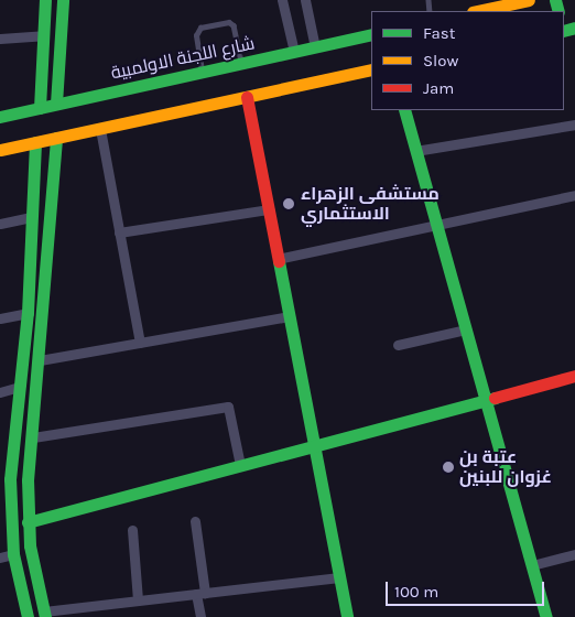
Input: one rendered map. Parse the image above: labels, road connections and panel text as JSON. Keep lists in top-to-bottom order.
{
  "streets": {
    "street": ["شارع اللجنة الاولمبية"]
  },
  "places": ["مستشفى الزهراء الاستثماري", "عتبة بن غزوان للبنين"],
  "legend": ["Fast", "Slow", "Jam"],
  "scale_bar": "100 m"
}
